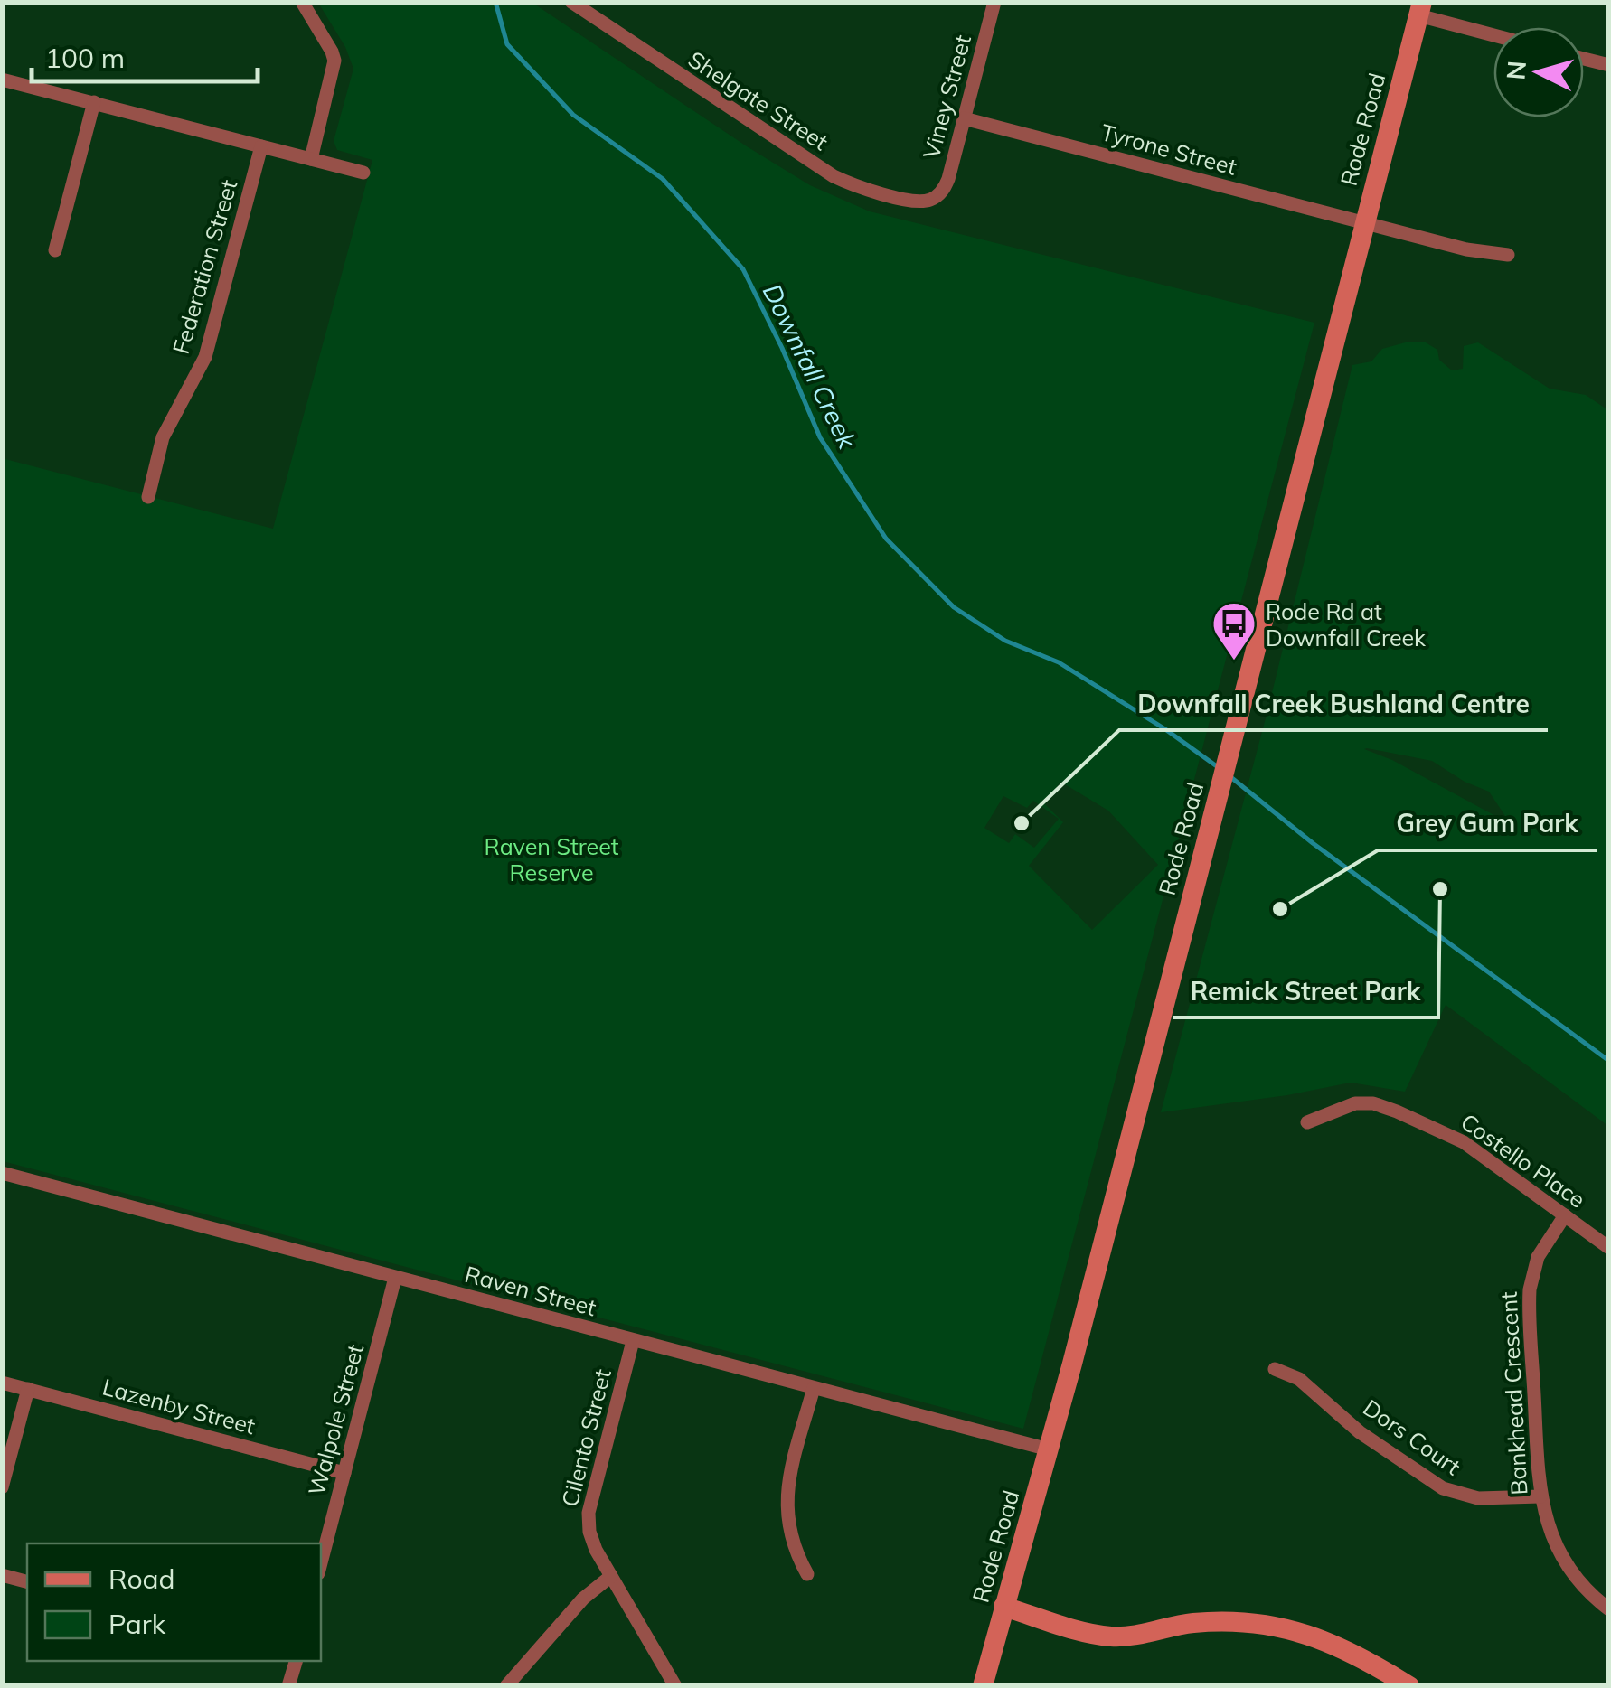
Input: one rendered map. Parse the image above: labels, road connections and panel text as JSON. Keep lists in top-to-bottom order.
{
  "streets": {
    "main road": ["Rode Road"],
    "street": [
      "Viney Street",
      "Shelgate Street",
      "Tyrone Street",
      "Federation Street",
      "Costello Place",
      "Raven Street",
      "Bankhead Crescent",
      "Lazenby Street",
      "Walpole Street",
      "Dors Court",
      "Cilento Street"
    ]
  },
  "crossings": [
    ["Viney Street", "Shelgate Street"],
    ["Viney Street", "Tyrone Street"],
    ["Rode Road", "Tyrone Street"],
    ["Rode Road", "Raven Street"],
    ["Costello Place", "Bankhead Crescent"],
    ["Raven Street", "Walpole Street"],
    ["Raven Street", "Cilento Street"],
    ["Bankhead Crescent", "Dors Court"],
    ["Lazenby Street", "Walpole Street"]
  ],
  "water": ["Downfall Creek"],
  "parks": ["Raven Street Reserve"],
  "places": {
    "bus stop": ["Rode Rd at Downfall Creek"],
    "other": ["Downfall Creek Bushland Centre", "Remick Street Park", "Grey Gum Park"]
  },
  "legend": ["Road", "Park"],
  "scale_bar": "100 m",
  "north": "left"
}
